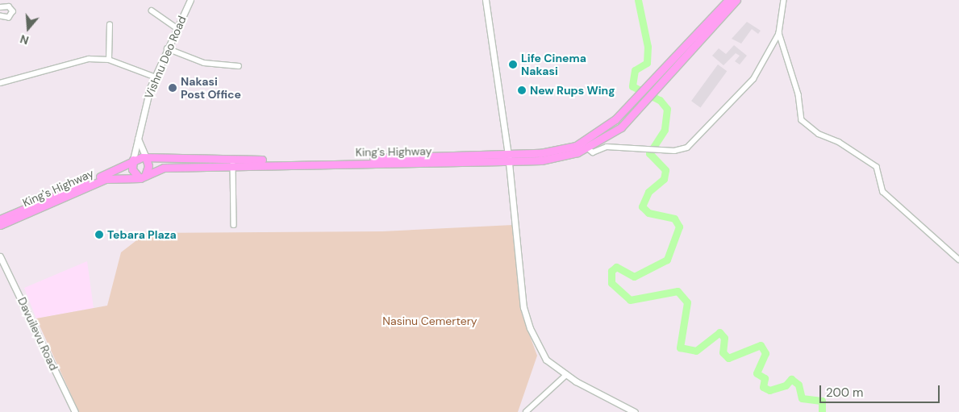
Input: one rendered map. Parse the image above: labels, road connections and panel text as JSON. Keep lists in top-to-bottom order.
{
  "streets": {
    "highway": ["King's Highway"],
    "street": ["Vishnu Deo Road", "Davuilevu Road"]
  },
  "crossings": [
    ["Vishnu Deo Road", "King's Highway"]
  ],
  "parks": ["Nasinu Cemertery"],
  "places": [
    "Life Cinema Nakasi",
    "Nakasi Post Office",
    "New Rups Wing",
    "Tebara Plaza"
  ],
  "scale_bar": "200 m",
  "north": "bottom"
}
